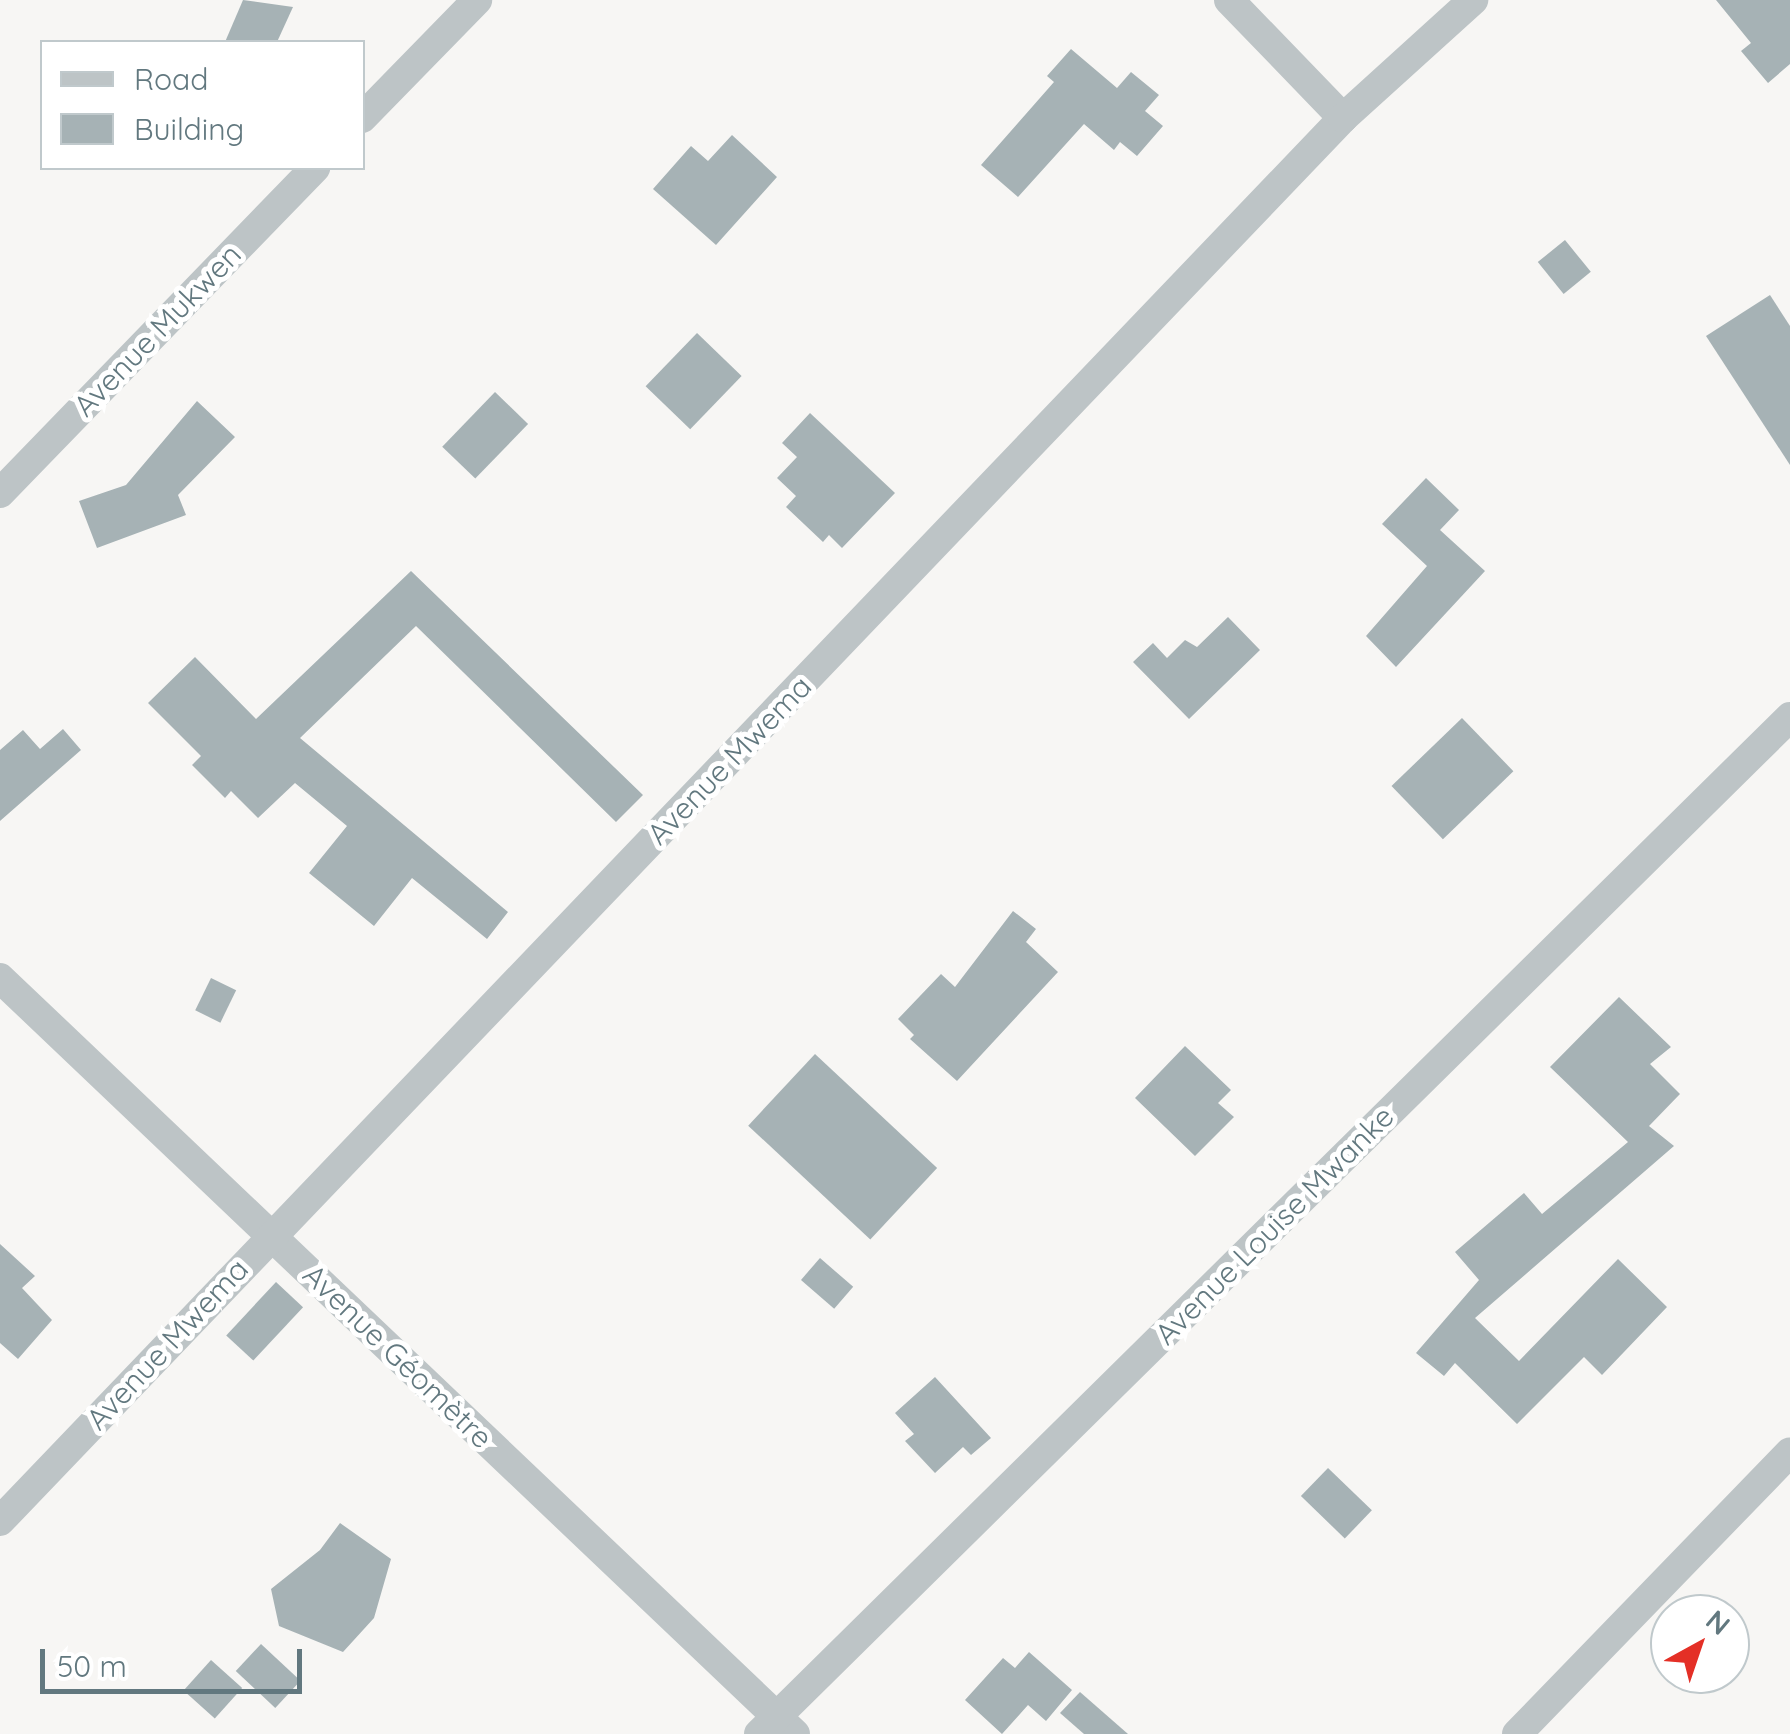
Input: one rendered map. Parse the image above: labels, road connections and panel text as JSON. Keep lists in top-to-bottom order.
{
  "streets": {
    "street": [
      "Avenue Mukwen",
      "Avenue Mwema",
      "Avenue Louise Mwanke",
      "Avenue Géomètre"
    ]
  },
  "crossings": [
    ["Avenue Mwema", "Avenue Géomètre"],
    ["Avenue Louise Mwanke", "Avenue Géomètre"]
  ],
  "legend": ["Road", "Building"],
  "scale_bar": "50 m",
  "north": "top right"
}
